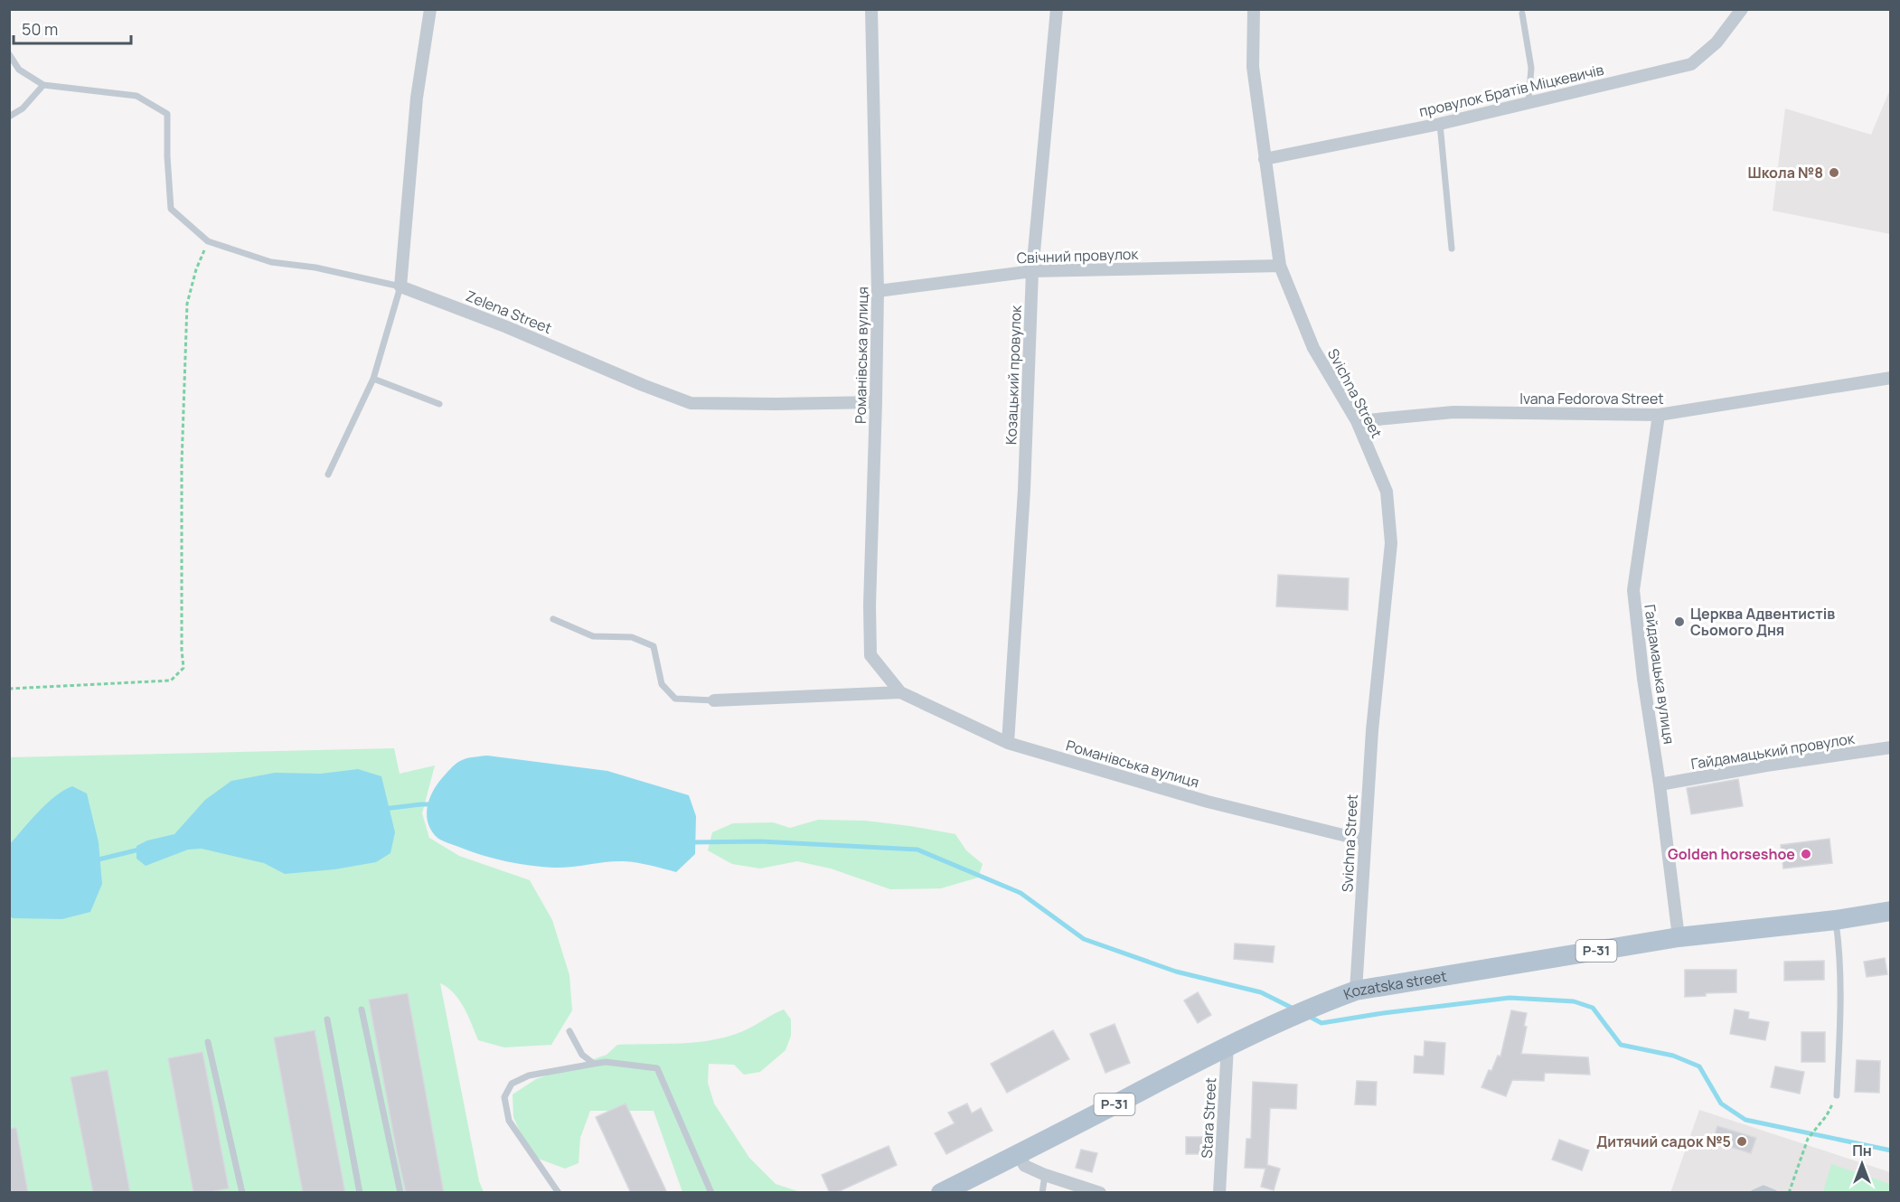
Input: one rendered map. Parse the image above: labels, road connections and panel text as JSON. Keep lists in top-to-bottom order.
{
  "streets": {
    "main road": ["Р-31", "Kozatska street"],
    "street": [
      "провулок Братів Міцкевичів",
      "Свічний провулок",
      "Zelena Street",
      "Романівська вулиця",
      "Козацький провулок",
      "Svichna Street",
      "Ivana Fedorova Street",
      "Гайдамацька вулиця",
      "Гайдамацький провулок",
      "Stara Street"
    ]
  },
  "crossings": [
    ["провулок Братів Міцкевичів", "Svichna Street"],
    ["Свічний провулок", "Романівська вулиця"],
    ["Свічний провулок", "Козацький провулок"],
    ["Свічний провулок", "Svichna Street"],
    ["Zelena Street", "Романівська вулиця"],
    ["Романівська вулиця", "Козацький провулок"],
    ["Романівська вулиця", "Svichna Street"],
    ["Svichna Street", "Ivana Fedorova Street"],
    ["Svichna Street", "Kozatska street"],
    ["Ivana Fedorova Street", "Гайдамацька вулиця"],
    ["Гайдамацька вулиця", "Гайдамацький провулок"],
    ["Гайдамацька вулиця", "Kozatska street"],
    ["Kozatska street", "Stara Street"]
  ],
  "places": [
    "Школа №8",
    "Церква Адвентистiв Сьомого Дня",
    "Golden horseshoe",
    "Дитячий садок №5"
  ],
  "scale_bar": "50 m",
  "north": "top"
}
